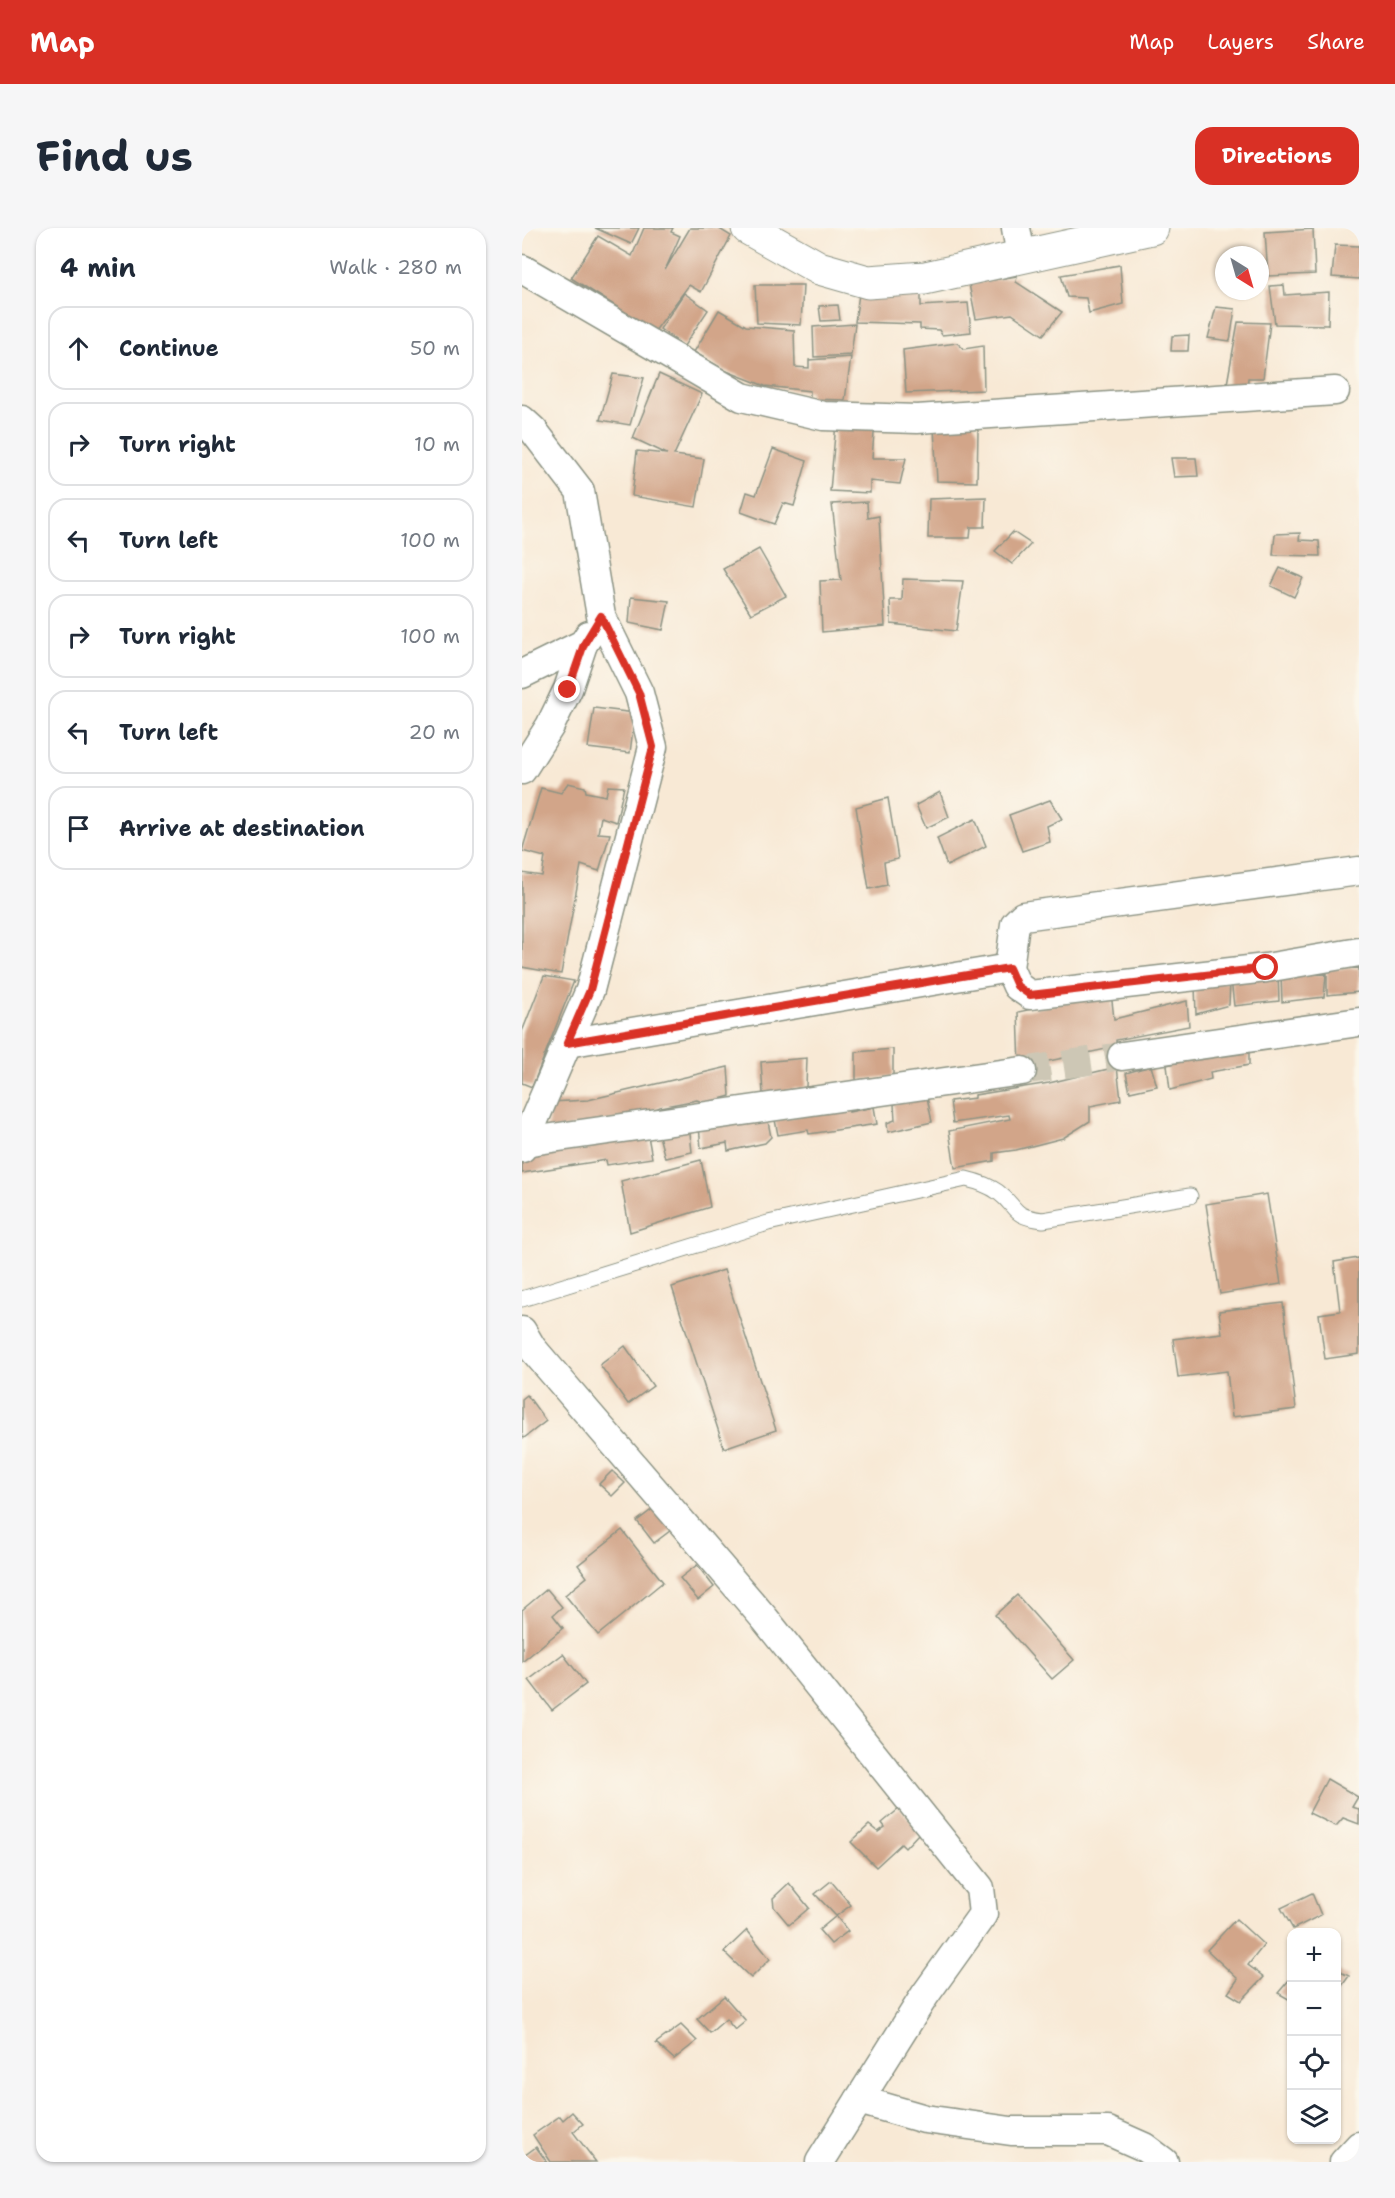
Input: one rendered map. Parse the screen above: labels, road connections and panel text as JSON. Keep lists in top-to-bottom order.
{
  "north": "bottom right",
  "page": {
    "header": "Map",
    "nav": ["Map", "Layers", "Share"],
    "buttons": "Directions",
    "title": "Find us",
    "heading": ["4 min", "Walk · 280 m"],
    "list": [
      ["Continue", "50 m"],
      ["Turn right", "10 m"],
      ["Turn left", "100 m"],
      ["Turn right", "100 m"],
      ["Turn left", "20 m"],
      "Arrive at destination"
    ],
    "map_buttons": ["+", "−"]
  }
}
